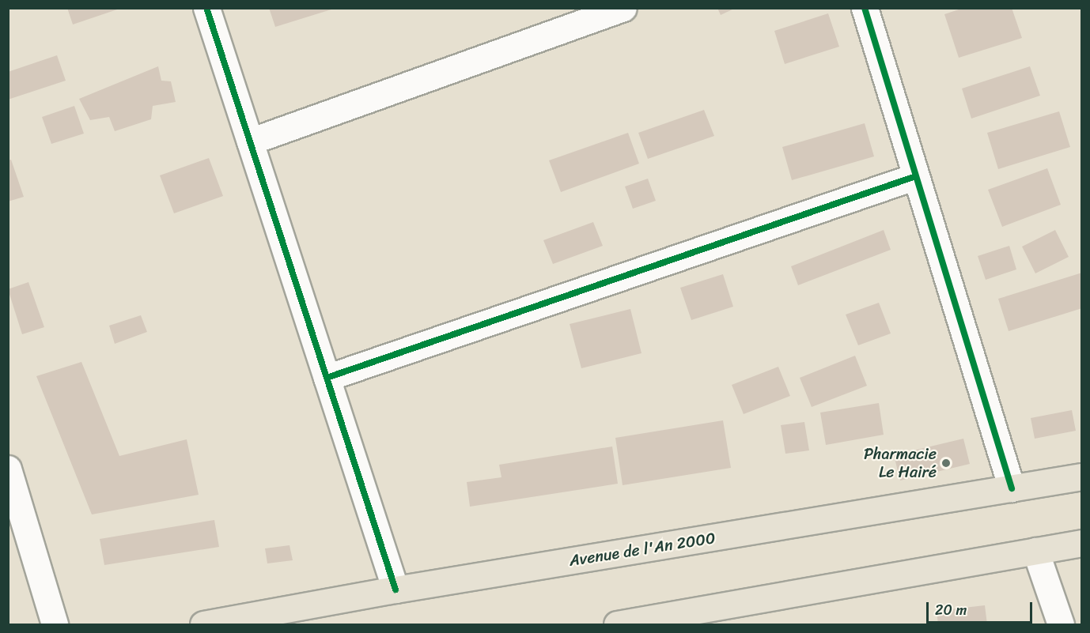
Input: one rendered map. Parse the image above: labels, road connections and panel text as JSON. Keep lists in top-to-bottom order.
{
  "streets": {
    "main road": ["Avenue de l'An 2000"]
  },
  "places": ["Pharmacie Le Hairé"],
  "scale_bar": "20 m"
}
